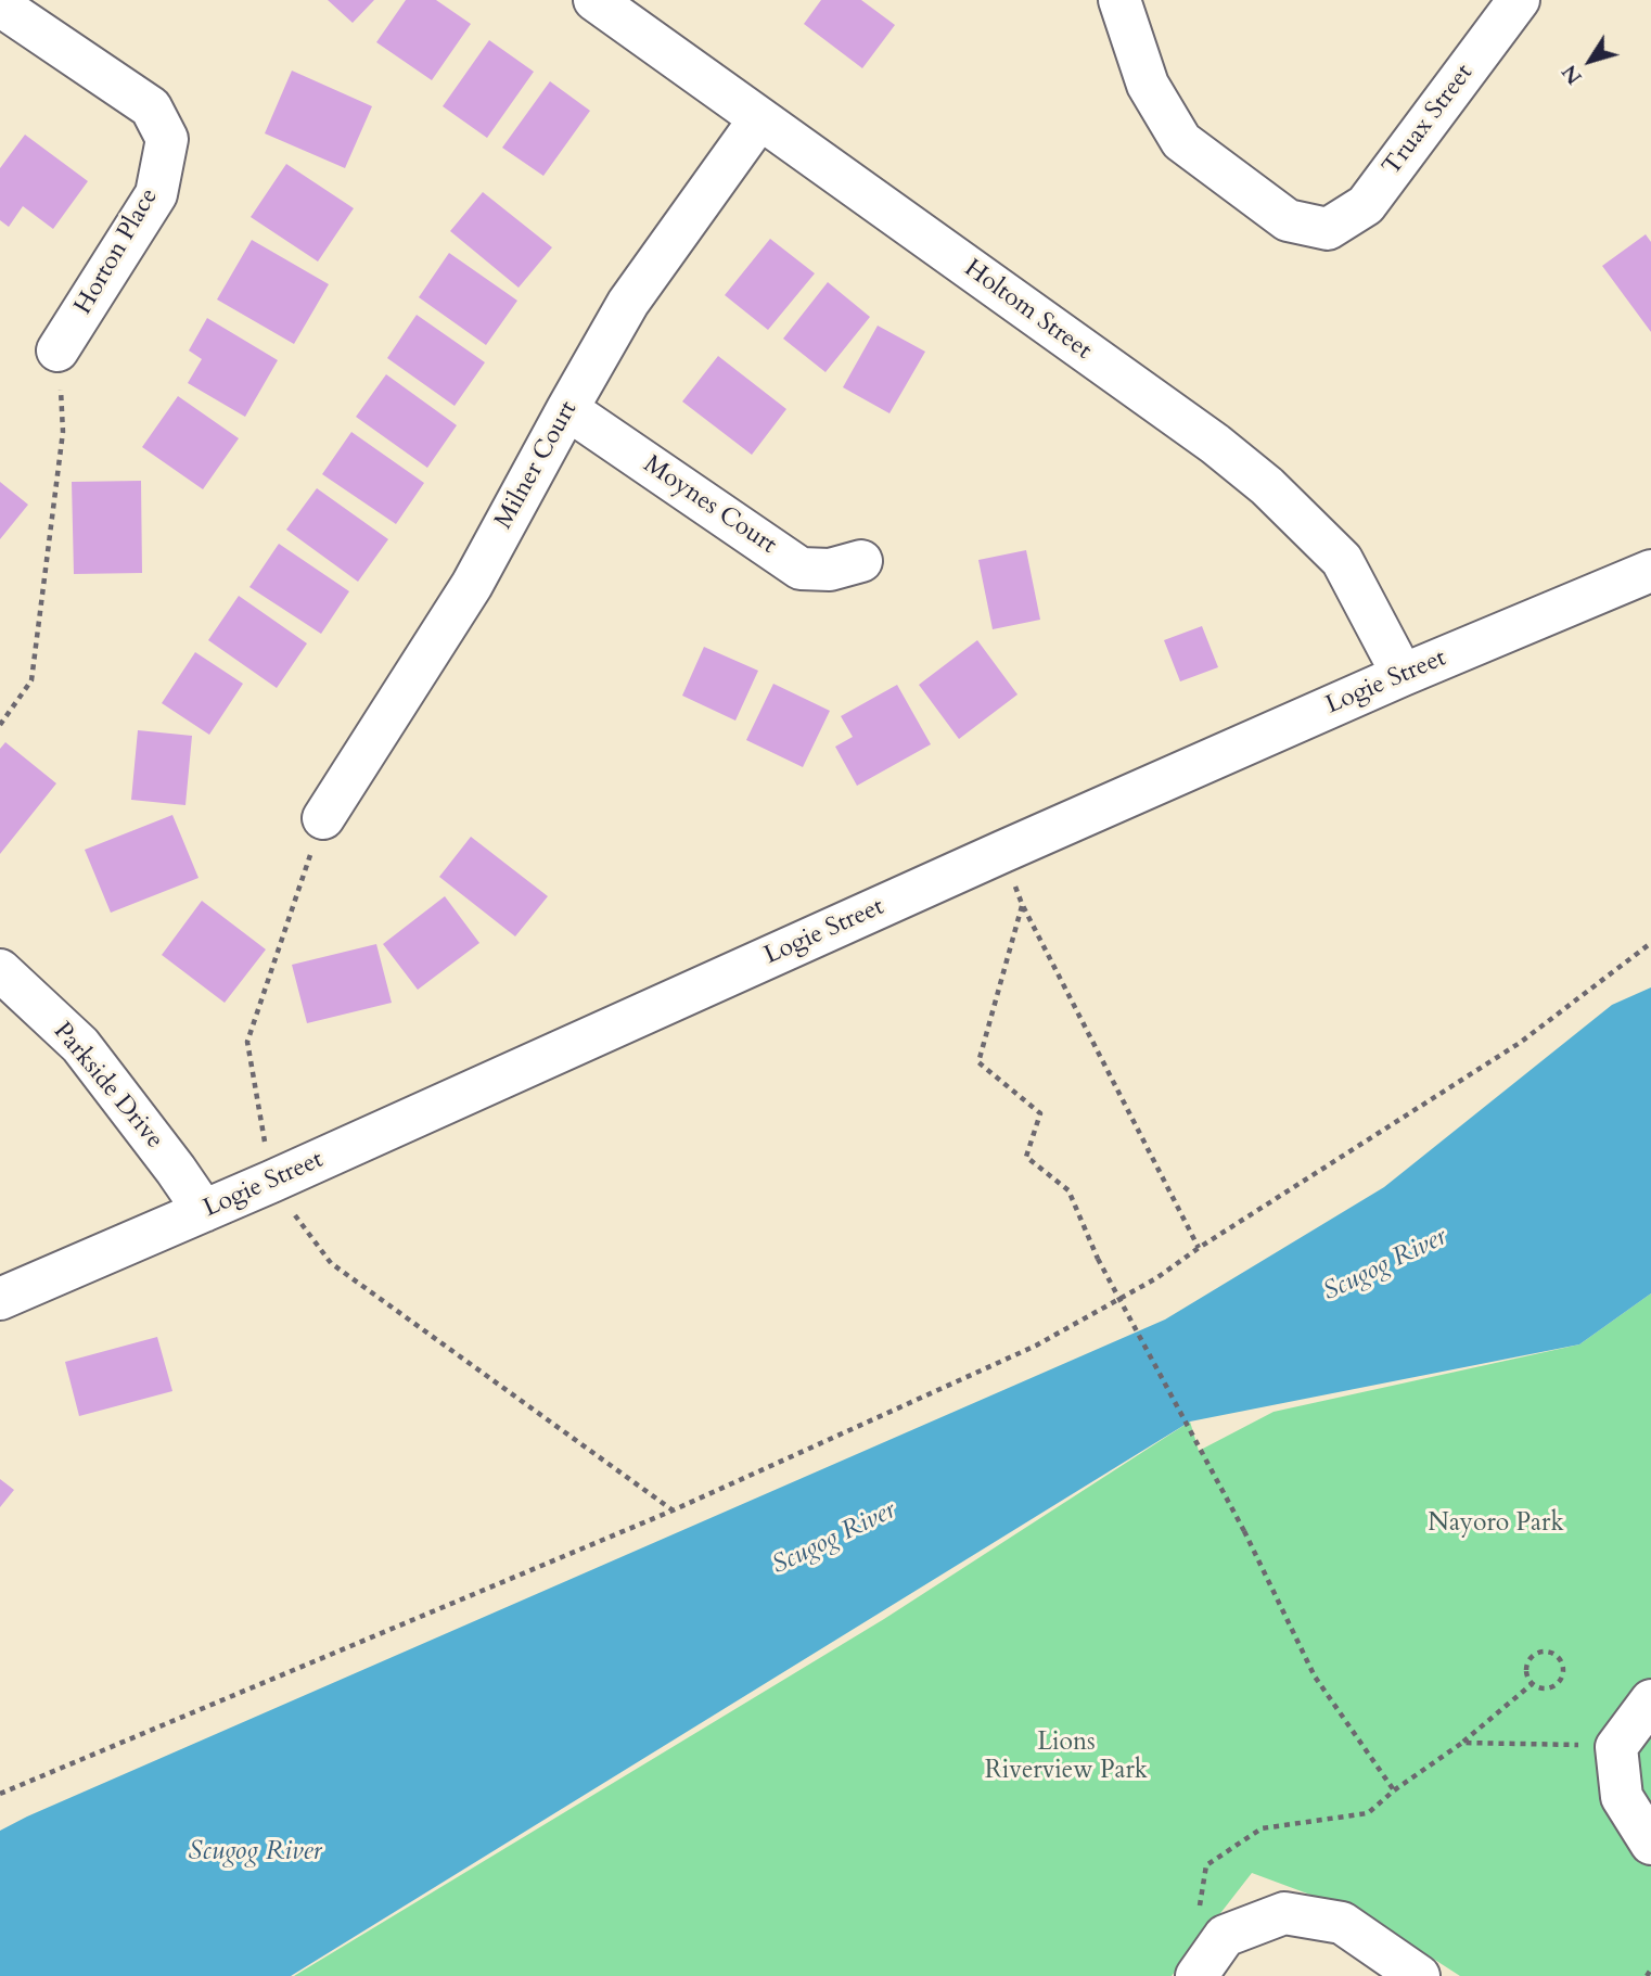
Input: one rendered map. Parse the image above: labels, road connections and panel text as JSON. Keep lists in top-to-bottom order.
{
  "streets": {
    "street": [
      "Truax Street",
      "Horton Place",
      "Holtom Street",
      "Milner Court",
      "Moynes Court",
      "Logie Street",
      "Parkside Drive"
    ]
  },
  "crossings": [
    ["Holtom Street", "Milner Court"],
    ["Holtom Street", "Logie Street"],
    ["Milner Court", "Moynes Court"],
    ["Logie Street", "Parkside Drive"]
  ],
  "water": ["Scugog River"],
  "parks": ["Nayoro Park", "Lions Riverview Park"],
  "north": "bottom left"
}
